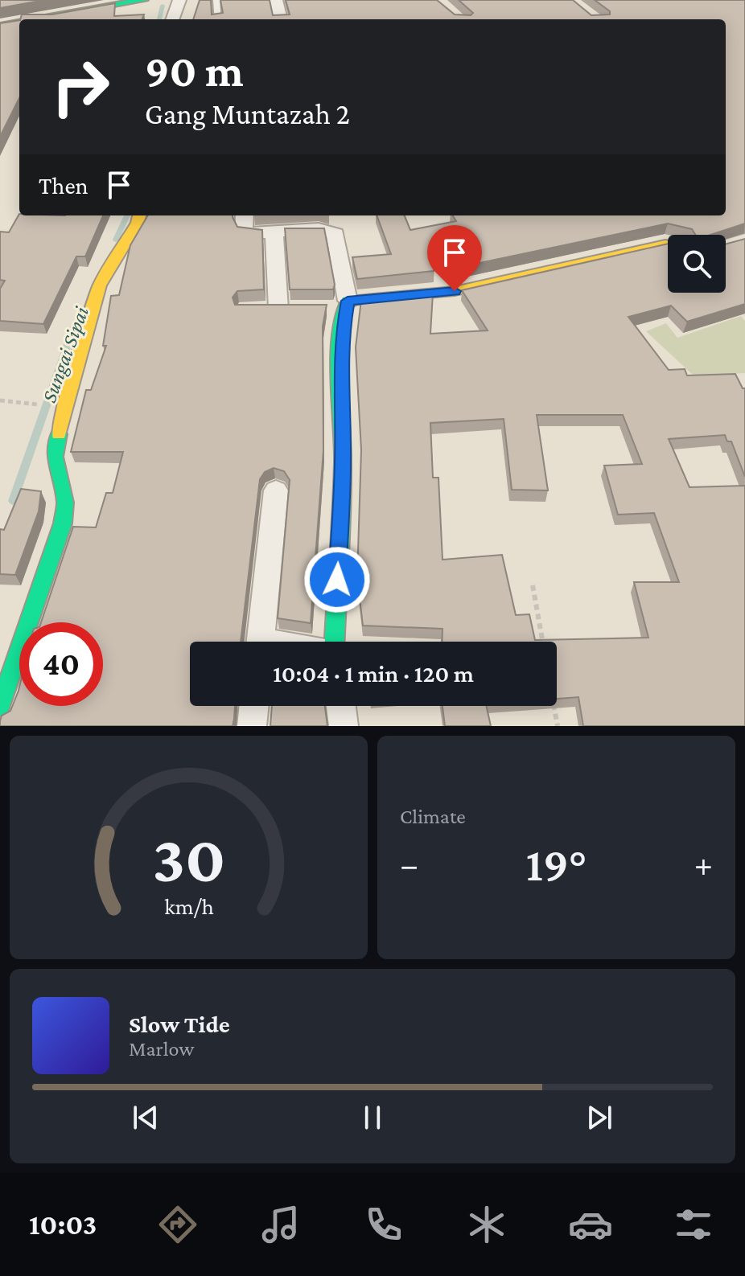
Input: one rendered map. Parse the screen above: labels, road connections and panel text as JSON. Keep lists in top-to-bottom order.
{
  "water": ["Sungai Sipai"],
  "page": {
    "turn": ["90 m", "Gang Muntazah 2"],
    "then": "Then",
    "limit": "40",
    "trip": "10:04 · 1 min · 120 m",
    "tile": "Climate",
    "heat": ["−", "19°", "+"],
    "song": ["Slow Tide", "Marlow"],
    "tabs": "10:03",
    "gauge": ["30", "km/h"]
  }
}
